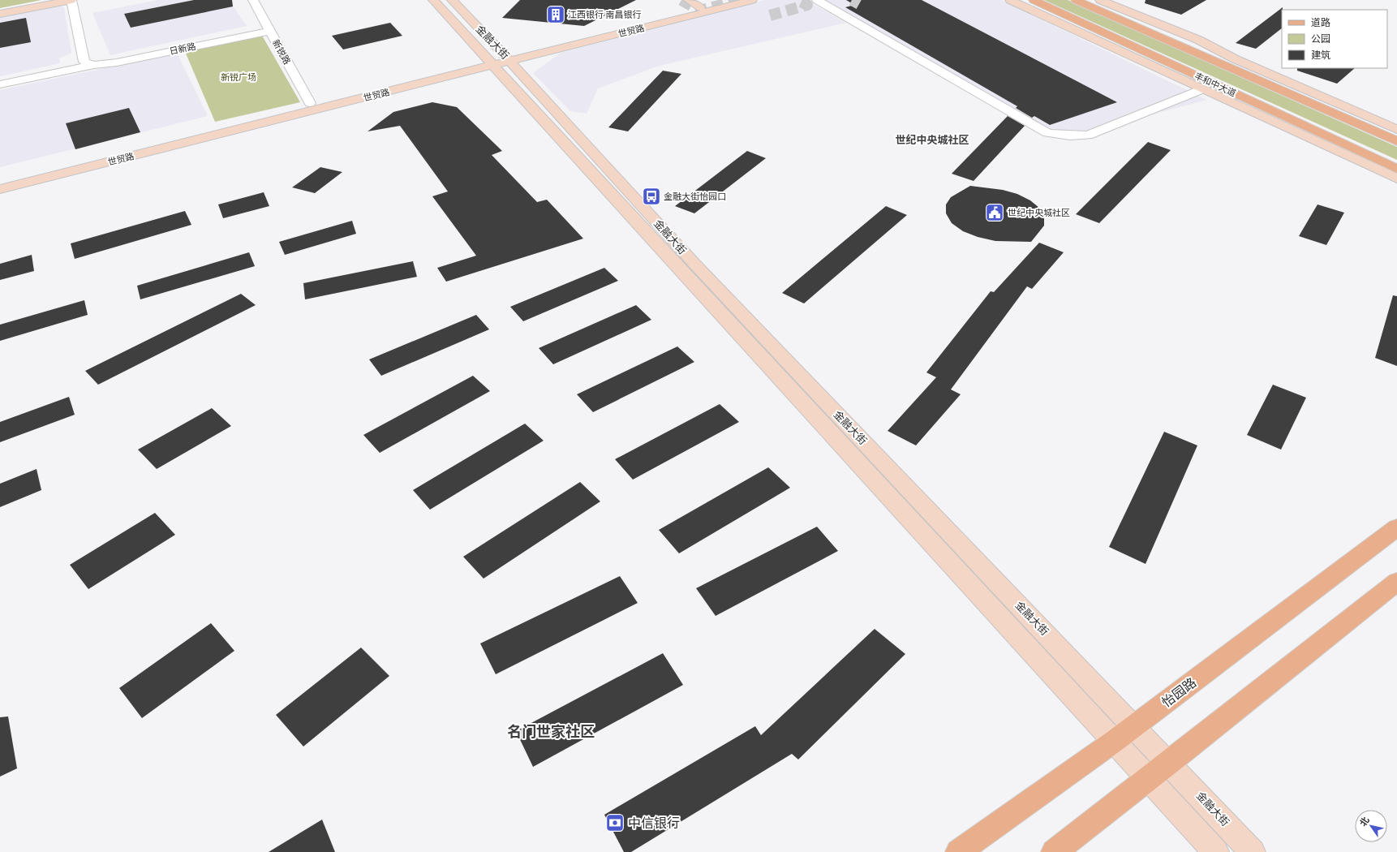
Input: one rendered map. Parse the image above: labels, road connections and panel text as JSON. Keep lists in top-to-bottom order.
{
  "streets": {
    "main road": [
      "世贸路",
      "金融大街",
      "丰和中大道",
      "怡园路"
    ],
    "street": ["日新路", "新锐路"]
  },
  "crossings": [
    ["世贸路", "金融大街"],
    ["世贸路", "新锐路"],
    ["金融大街", "怡园路"],
    ["日新路", "新锐路"]
  ],
  "districts": ["世纪中央城社区", "名门世家社区"],
  "parks": ["新锐广场"],
  "places": {
    "building": ["江西银行 南昌银行"],
    "bus stop": ["金融大街怡园口"],
    "public building": ["世纪中央城社区"],
    "bank": ["中信银行"]
  },
  "legend": ["道路", "公园", "建筑"],
  "north": "top left"
}
